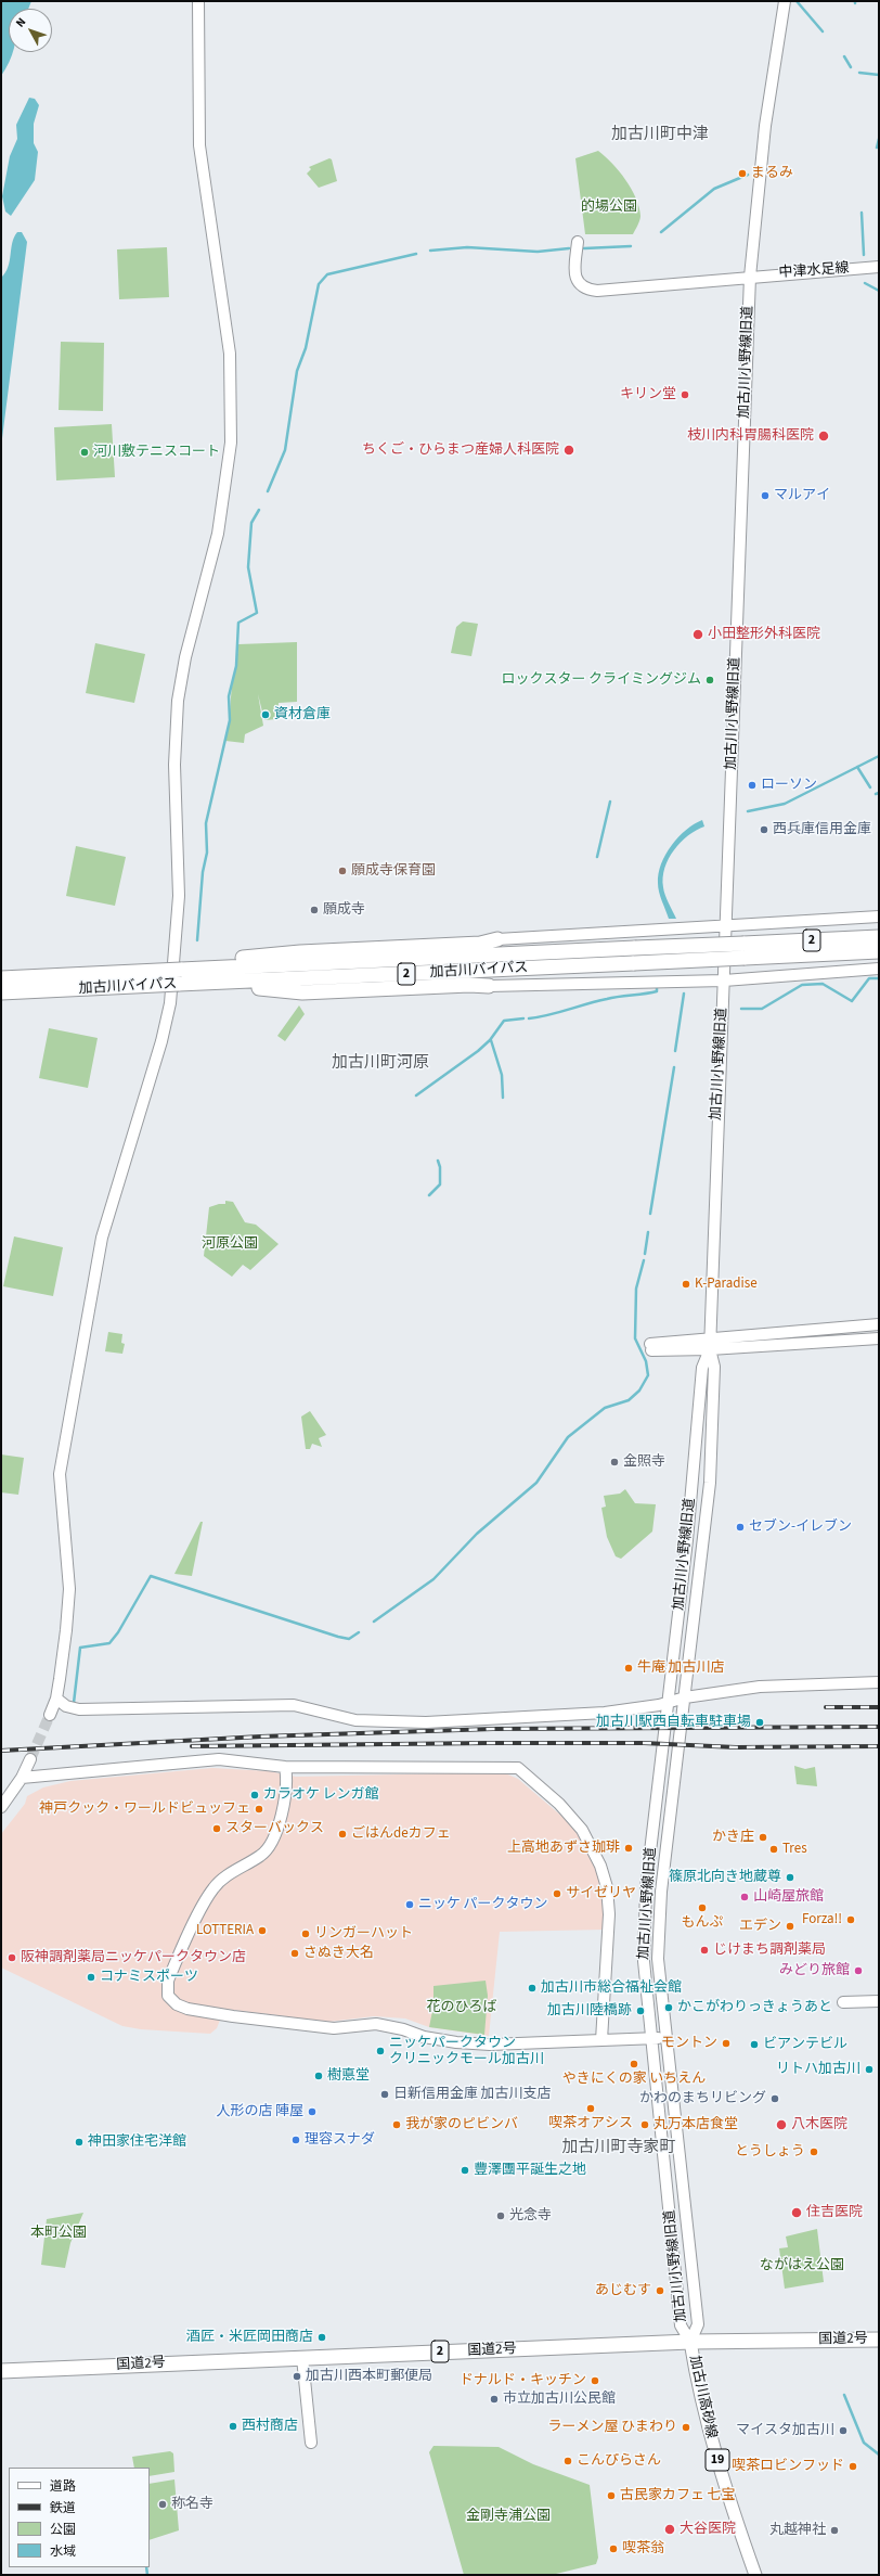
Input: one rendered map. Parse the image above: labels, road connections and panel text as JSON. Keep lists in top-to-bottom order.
{
  "streets": {
    "highway": ["2", "加古川バイパス", "国道2号"],
    "main road": ["加古川高砂線", "19"],
    "street": ["中津水足線", "加古川小野線旧道"]
  },
  "crossings": [
    ["中津水足線", "加古川小野線旧道"],
    ["加古川小野線旧道", "国道2号"],
    ["加古川小野線旧道", "加古川高砂線"],
    ["国道2号", "加古川高砂線"]
  ],
  "districts": ["加古川町中津", "加古川町河原", "加古川町寺家町"],
  "parks": [
    "的場公園",
    "河原公園",
    "花のひろば",
    "本町公園",
    "ながはえ公園",
    "金剛寺浦公園"
  ],
  "places": [
    "まるみ",
    "キリン堂",
    "枝川内科胃腸科医院",
    "ちくご・ひらまつ産婦人科医院",
    "河川敷テニスコート",
    "マルアイ",
    "小田整形外科医院",
    "ロックスター クライミングジム",
    "資材倉庫",
    "ローソン",
    "西兵庫信用金庫",
    "願成寺保育園",
    "願成寺",
    "K-Paradise",
    "金照寺",
    "セブン-イレブン",
    "牛庵 加古川店",
    "加古川駅西自転車駐車場",
    "カラオケ レンガ館",
    "神戸クック・ワールドビュッフェ",
    "スターバックス",
    "ごはんdeカフェ",
    "かき庄",
    "上高地あずさ珈琲",
    "Tres",
    "篠原北向き地蔵尊",
    "サイゼリヤ",
    "山崎屋旅館",
    "ニッケ パークタウン",
    "もんぷ",
    "Forza!!",
    "エデン",
    "LOTTERIA",
    "リンガーハット",
    "じけまち調剤薬局",
    "さぬき大名",
    "阪神調剤薬局ニッケパークタウン店",
    "みどり旅館",
    "コナミスポーツ",
    "加古川市総合福祉会館",
    "かこがわりっきょうあと",
    "加古川陸橋跡",
    "モントン",
    "ビアンテビル",
    "ニッケパークタウン クリニックモール加古川",
    "やきにくの家 いちえん",
    "リトハ加古川",
    "樹悳堂",
    "日新信用金庫 加古川支店",
    "かわのまちリビング",
    "喫茶オアシス",
    "人形の店 陣屋",
    "我が家のピビンバ",
    "丸万本店食堂",
    "八木医院",
    "理容スナダ",
    "神田家住宅洋館",
    "とうしょう",
    "豐澤團平誕生之地",
    "住吉医院",
    "光念寺",
    "あじむす",
    "酒匠・米匠岡田商店",
    "加古川西本町郵便局",
    "ドナルド・キッチン",
    "市立加古川公民館",
    "西村商店",
    "ラーメン屋 ひまわり",
    "マイスタ加古川",
    "こんぴらさん",
    "喫茶ロビンフッド",
    "古民家カフェ 七宝",
    "称名寺",
    "大谷医院",
    "丸越神社",
    "喫茶翁"
  ],
  "legend": [
    "道路",
    "鉄道",
    "公園",
    "水域"
  ],
  "north": "top left"
}
